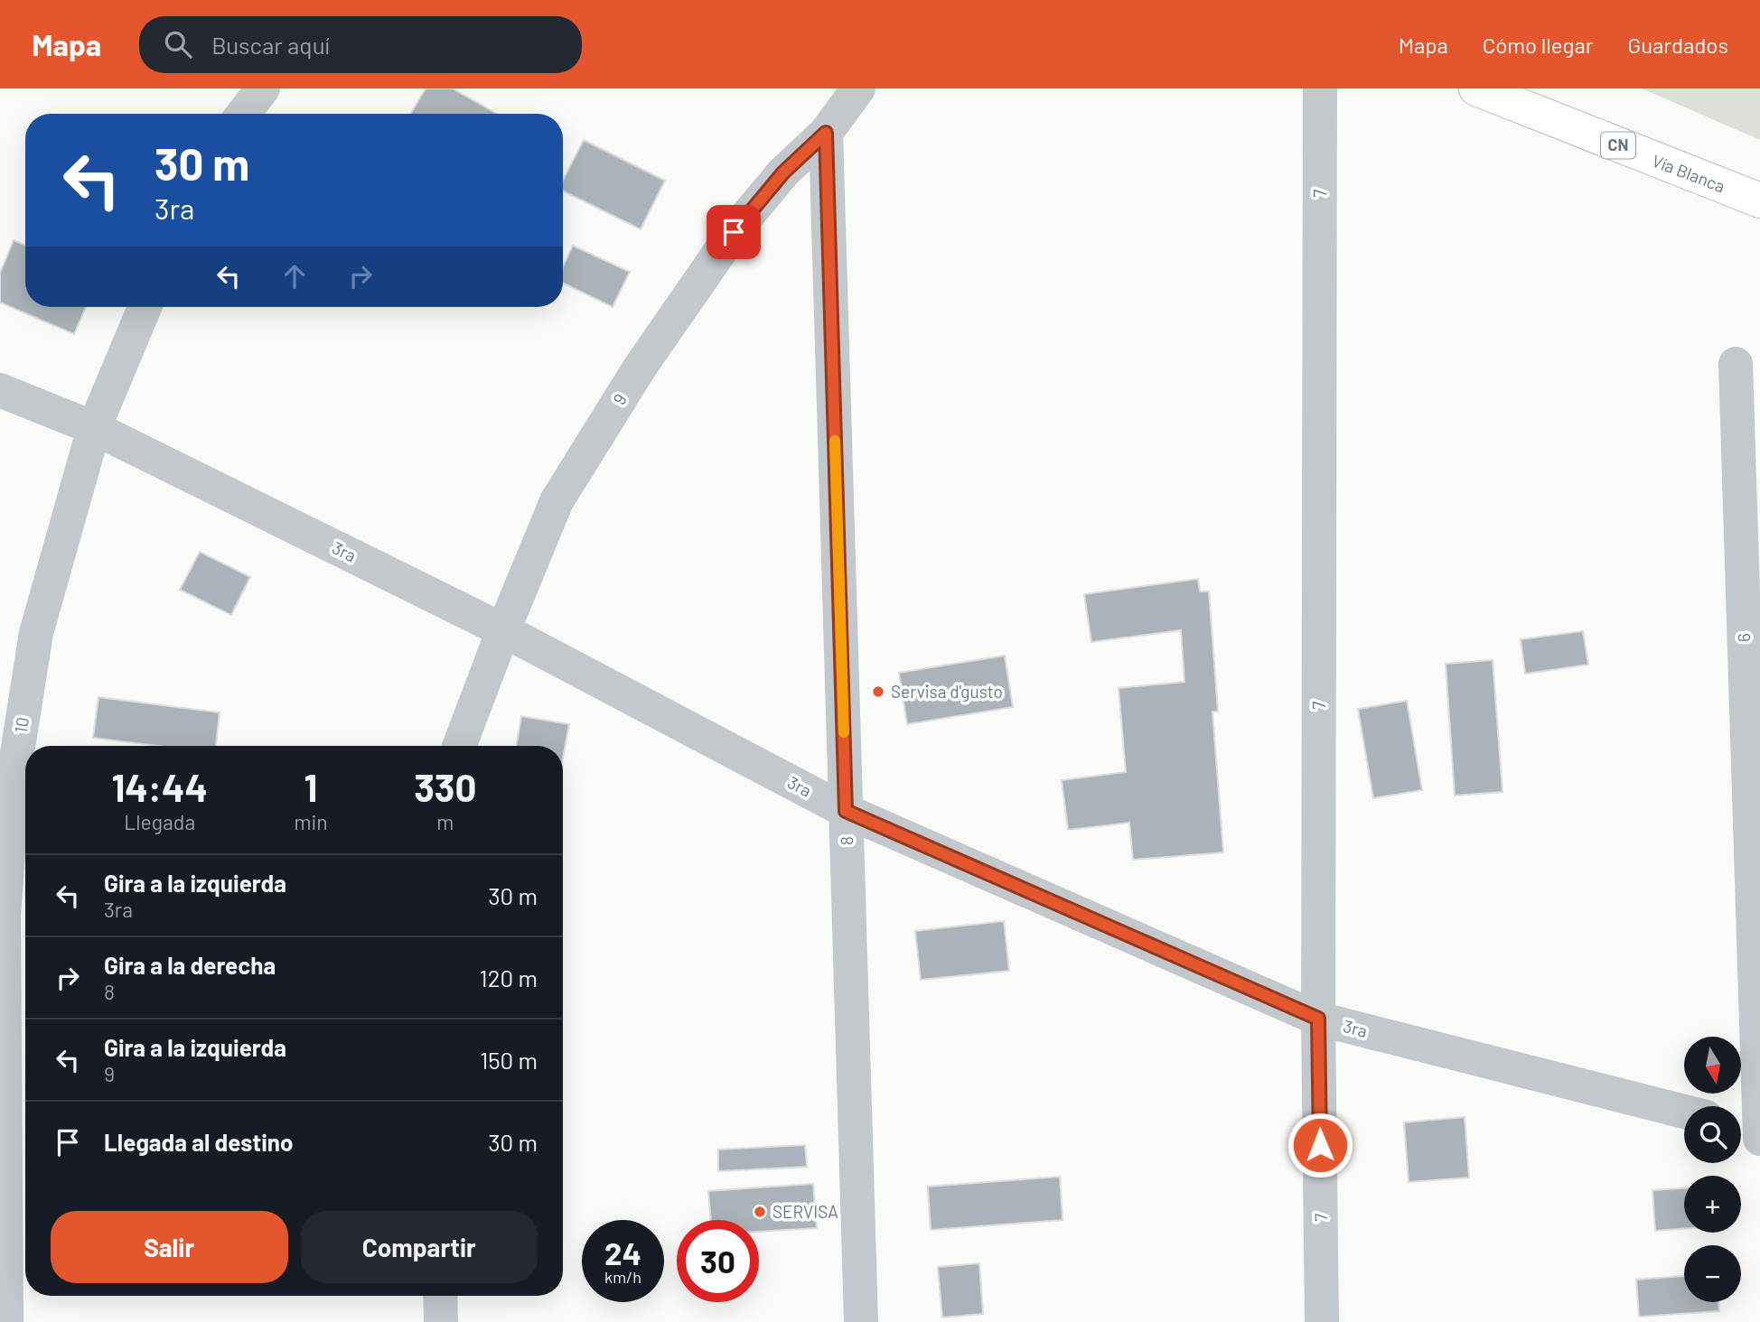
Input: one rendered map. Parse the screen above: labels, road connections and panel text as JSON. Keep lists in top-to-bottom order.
{
  "streets": {
    "highway": ["CN", "Vía Blanca"],
    "street": [
      "7",
      "9",
      "3ra",
      "6",
      "10",
      "8"
    ]
  },
  "crossings": [
    ["7", "3ra"],
    ["9", "3ra"],
    ["9", "8"],
    ["3ra", "10"],
    ["3ra", "8"]
  ],
  "places": ["Servisa d'gusto", "SERVISA"],
  "north": "bottom",
  "page": {
    "header": "Mapa",
    "search": "Buscar aquí",
    "nav": ["Mapa", "Cómo llegar", "Guardados"],
    "turn": ["30 m", "3ra"],
    "eta": [
      "14:44",
      "Llegada",
      "1",
      "min",
      "330",
      "m"
    ],
    "list": [
      {
        "name": "Gira a la izquierda",
        "note": "3ra",
        "value": "30 m"
      },
      {
        "name": "Gira a la derecha",
        "note": "8",
        "value": "120 m"
      },
      {
        "name": "Gira a la izquierda",
        "note": "9",
        "value": "150 m"
      },
      {
        "name": "Llegada al destino",
        "value": "30 m"
      }
    ],
    "map_buttons": ["+", "−"],
    "buttons": ["Salir", "Compartir"],
    "speed": "24 km/h",
    "limit": "30"
  }
}
